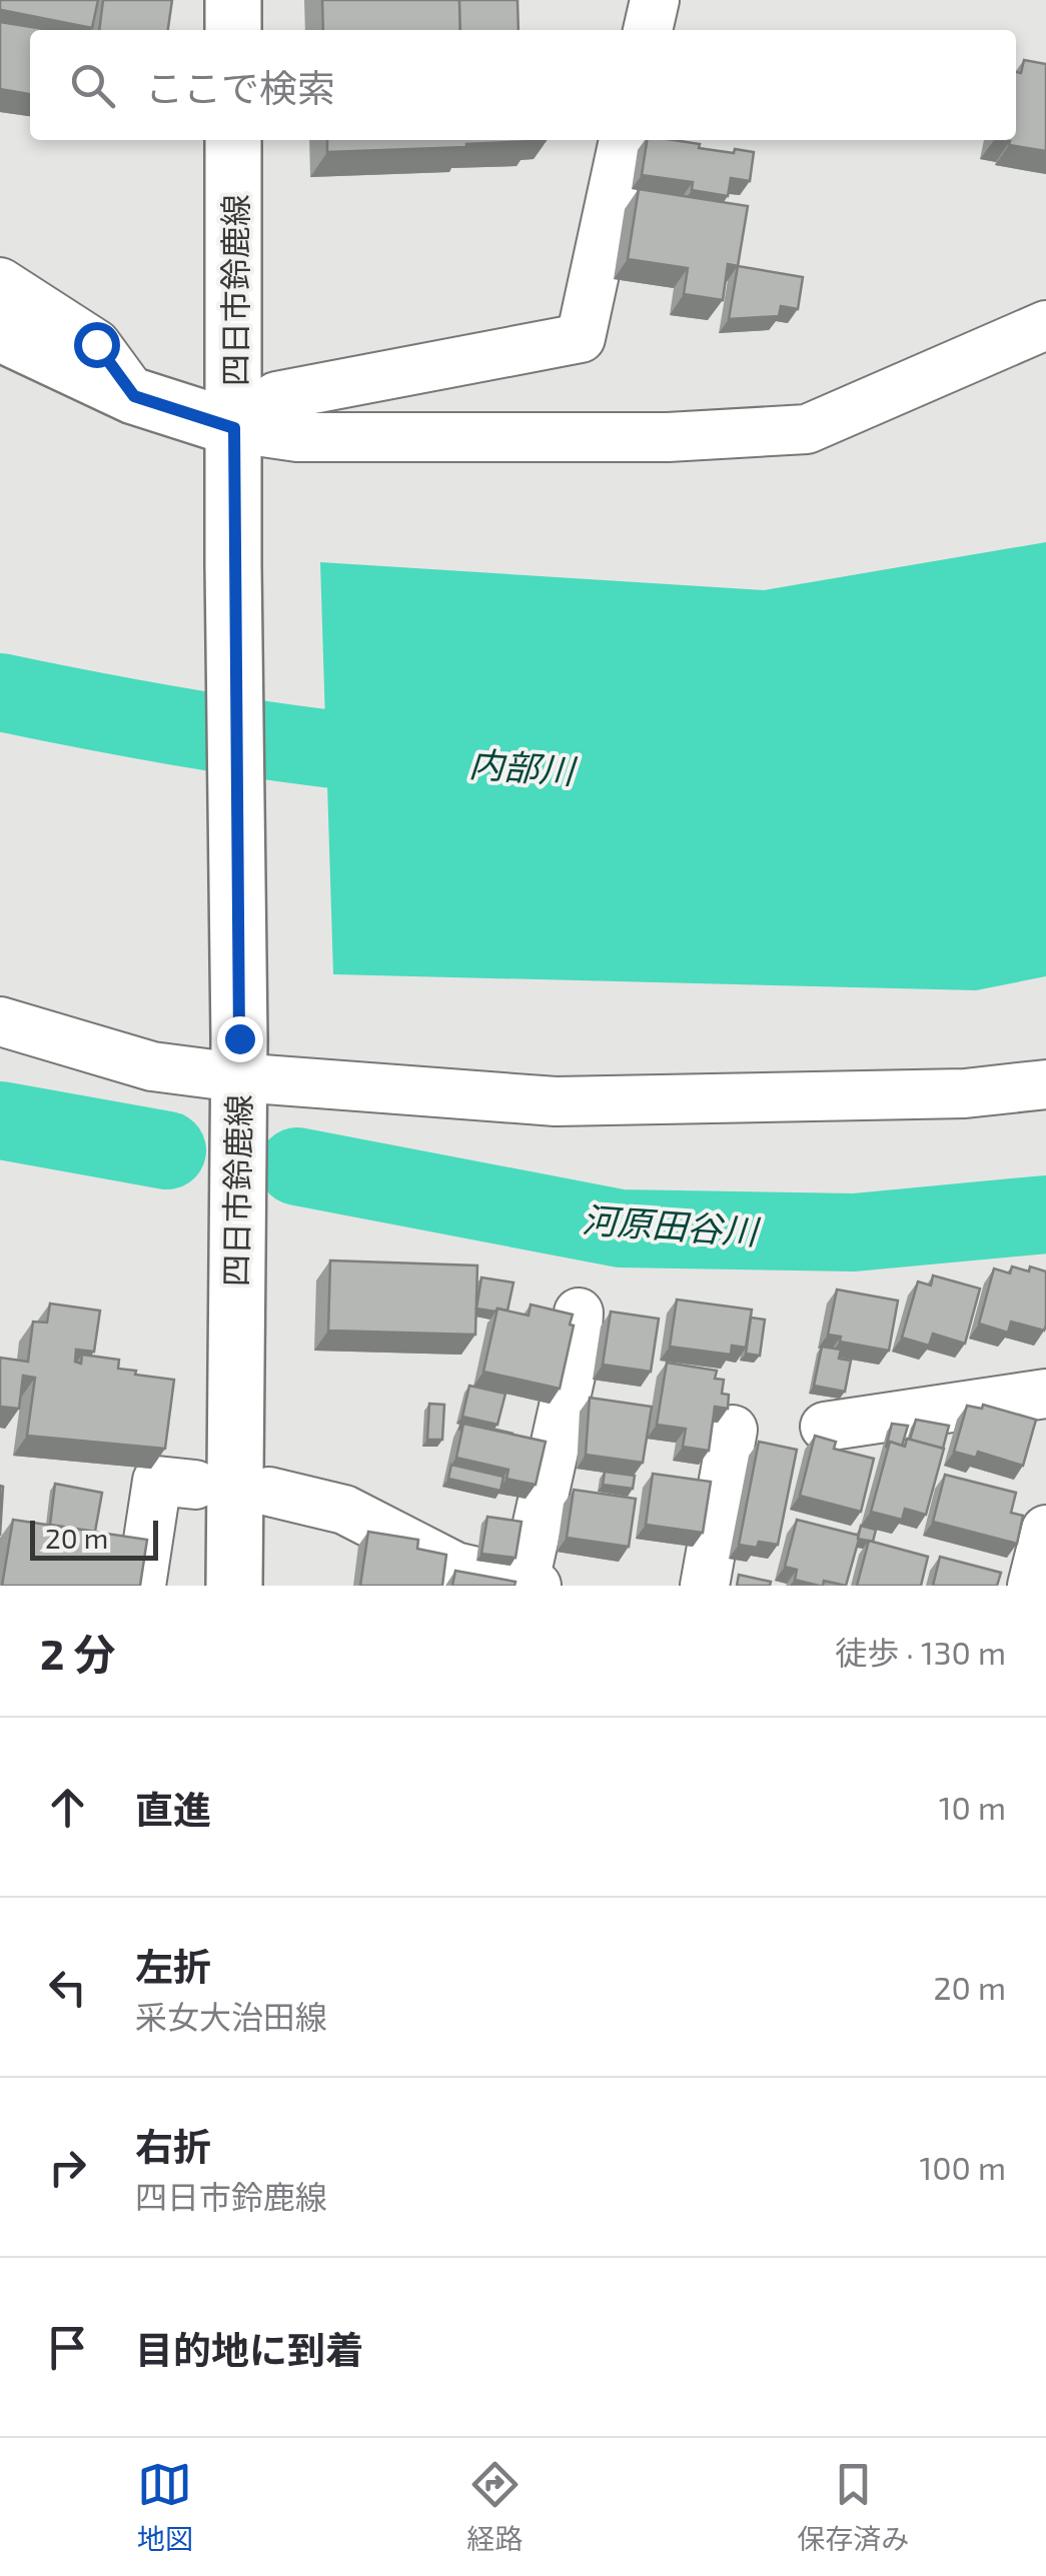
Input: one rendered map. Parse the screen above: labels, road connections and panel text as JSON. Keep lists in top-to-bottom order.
{
  "streets": {
    "main road": ["四日市鈴鹿線"]
  },
  "water": ["内部川", "河原田谷川"],
  "scale_bar": "20 m",
  "page": {
    "search": "ここで検索",
    "scale": "20 m",
    "heading": ["2 分", "徒歩 · 130 m"],
    "list": [
      ["直進", "10 m"],
      ["左折", "采女大治田線", "20 m"],
      ["右折", "四日市鈴鹿線", "100 m"],
      "目的地に到着"
    ],
    "nav": ["地図", "経路", "保存済み"]
  }
}
